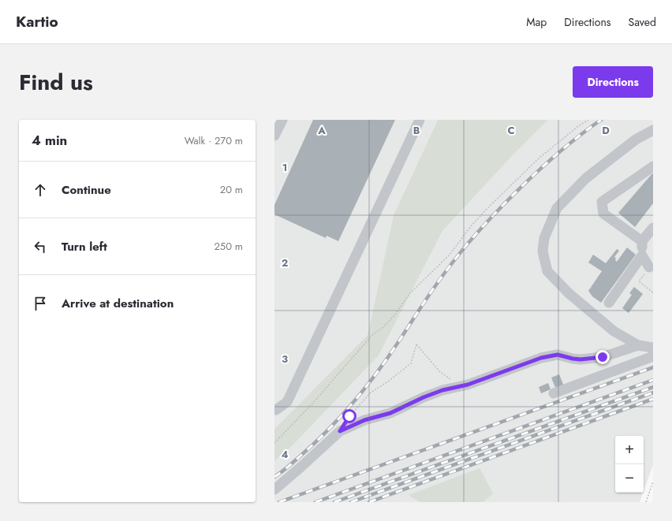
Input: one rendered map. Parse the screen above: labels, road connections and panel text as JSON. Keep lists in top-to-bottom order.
{
  "page": {
    "header": "Kartio",
    "nav": ["Map", "Directions", "Saved"],
    "title": "Find us",
    "buttons": "Directions",
    "heading": ["4 min", "Walk · 270 m"],
    "list": [
      ["Continue", "20 m"],
      ["Turn left", "250 m"],
      "Arrive at destination"
    ],
    "map_buttons": ["+", "−"]
  },
  "grid": {
    "columns": [
      "A",
      "B",
      "C",
      "D"
    ],
    "rows": [
      "1",
      "2",
      "3",
      "4"
    ]
  }
}
